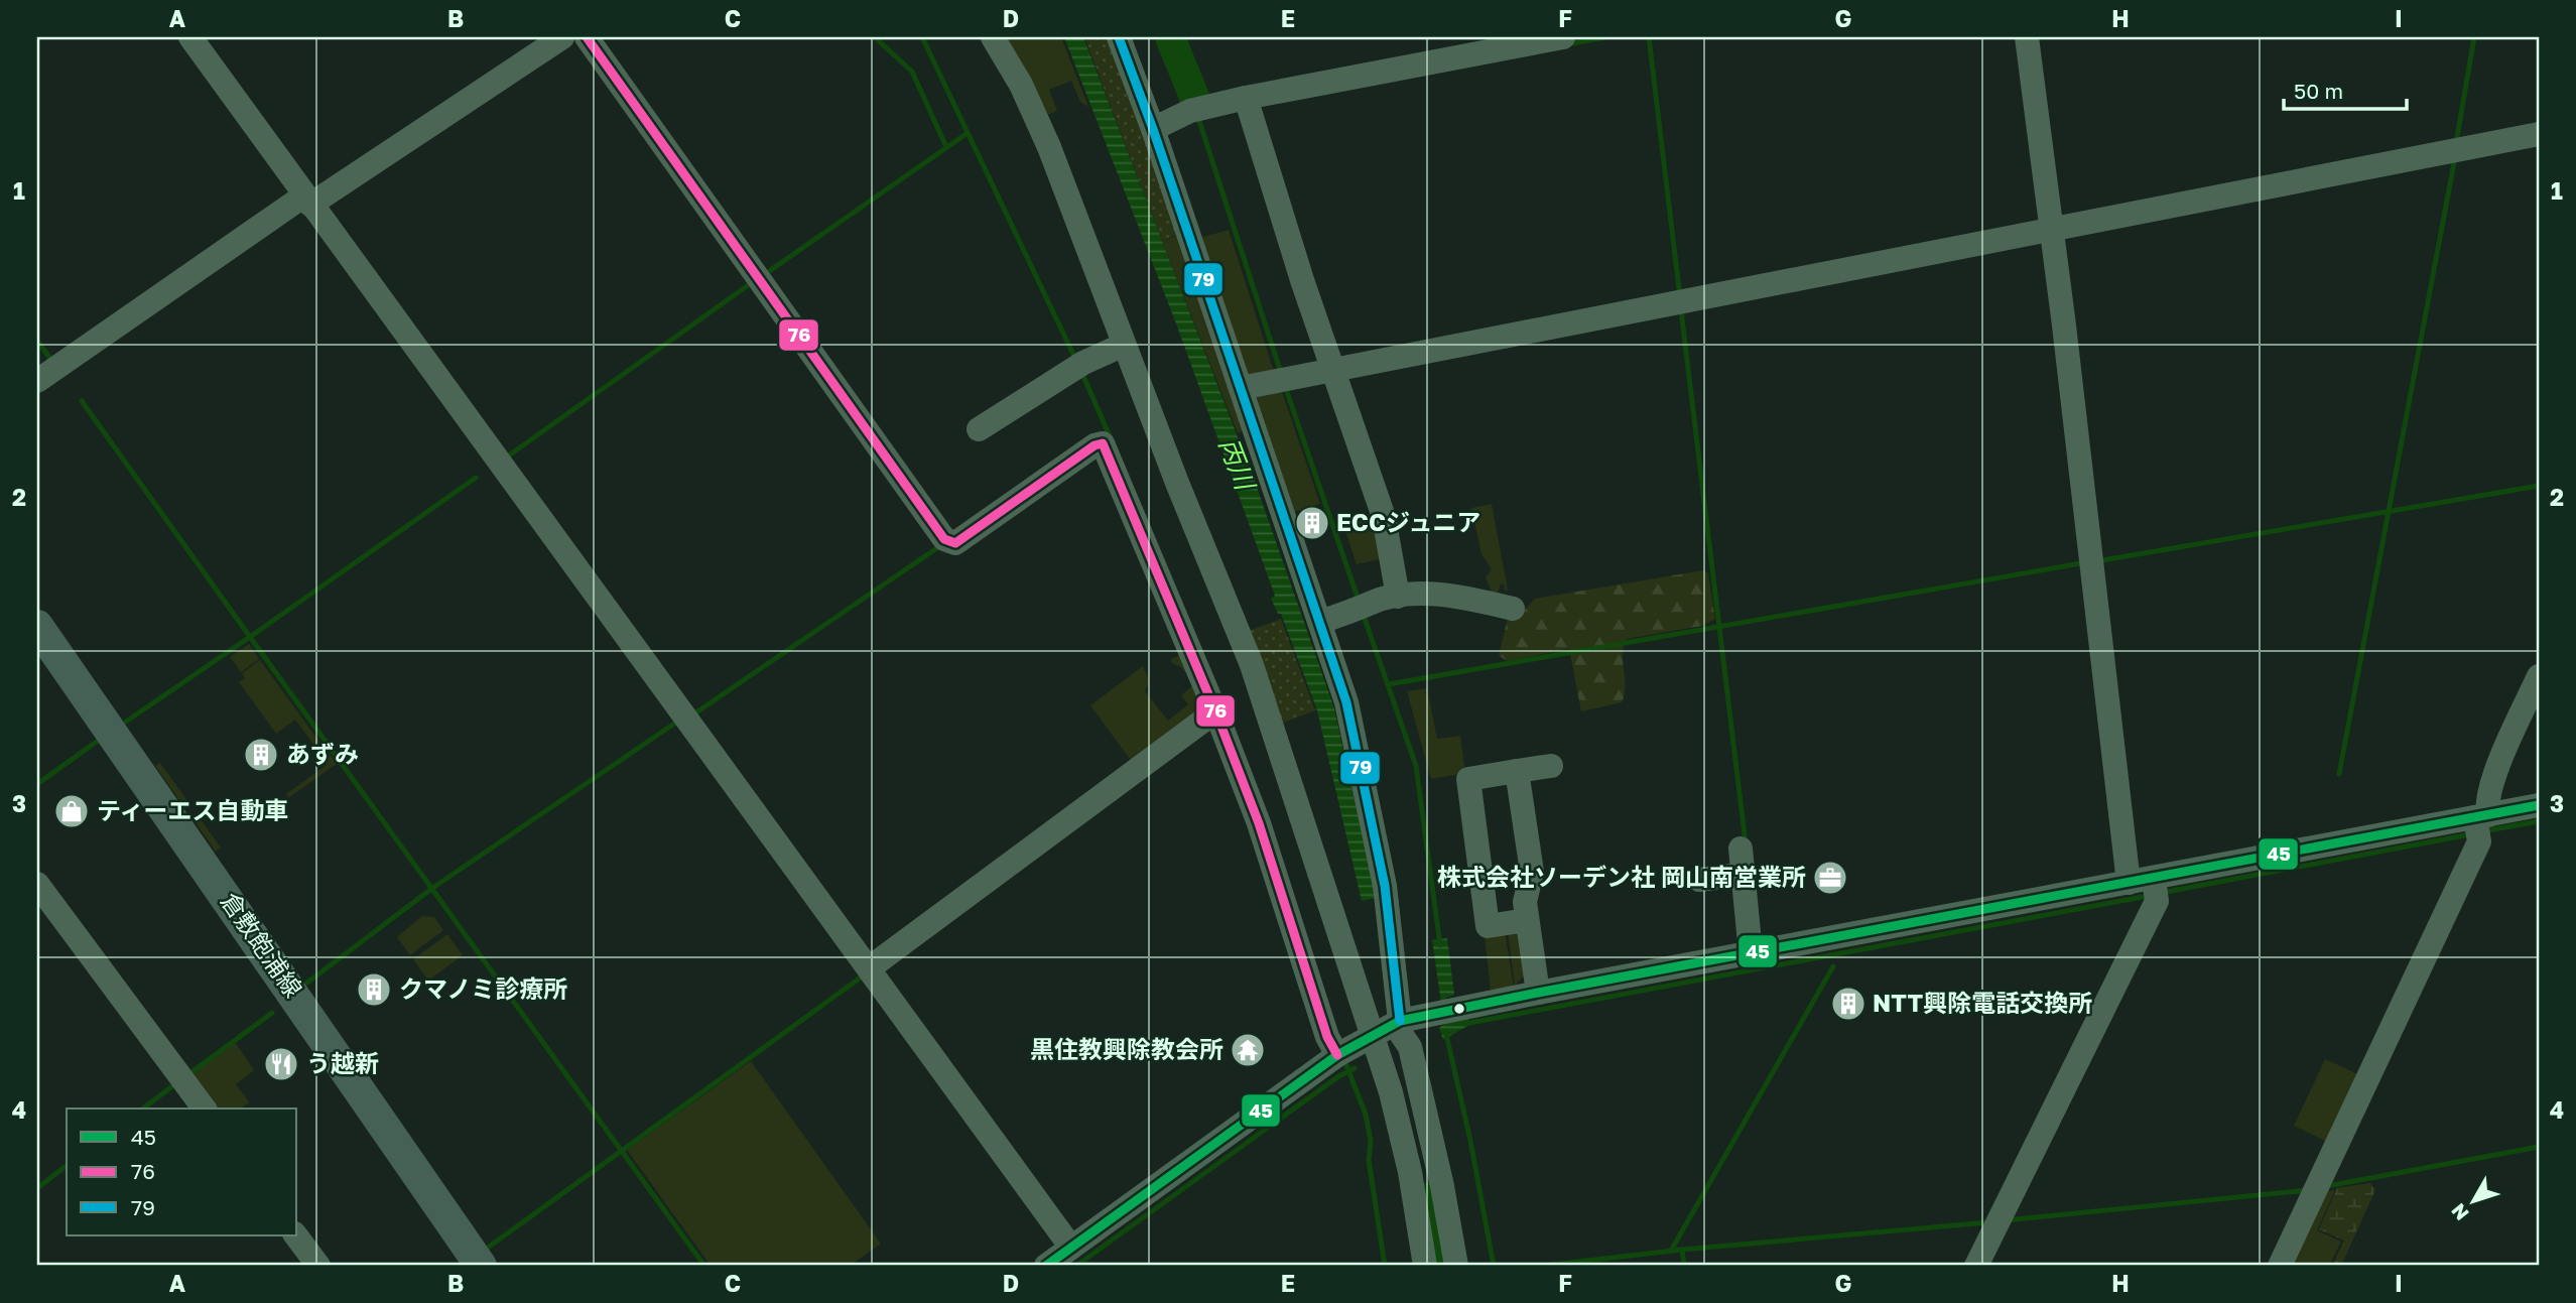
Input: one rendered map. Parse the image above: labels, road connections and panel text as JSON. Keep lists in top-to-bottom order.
{
  "streets": {
    "main road": ["倉敷飽浦線"]
  },
  "water": ["丙川"],
  "places": {
    "building": [
      "ECCジュニア",
      "あずみ",
      "クマノミ診療所",
      "NTT興除電話交換所"
    ],
    "shop": ["ティーエス自動車"],
    "office": ["株式会社ソーデン社 岡山南営業所"],
    "temple": ["黒住教興除教会所"],
    "restaurant": ["う越新"]
  },
  "lines": ["transit line 76", "transit line 79", "transit line 45"],
  "legend": ["45", "76", "79"],
  "scale_bar": "50 m",
  "north": "bottom left",
  "grid": {
    "columns": [
      "A",
      "B",
      "C",
      "D",
      "E",
      "F",
      "G",
      "H",
      "I"
    ],
    "rows": [
      "1",
      "2",
      "3",
      "4"
    ]
  }
}
